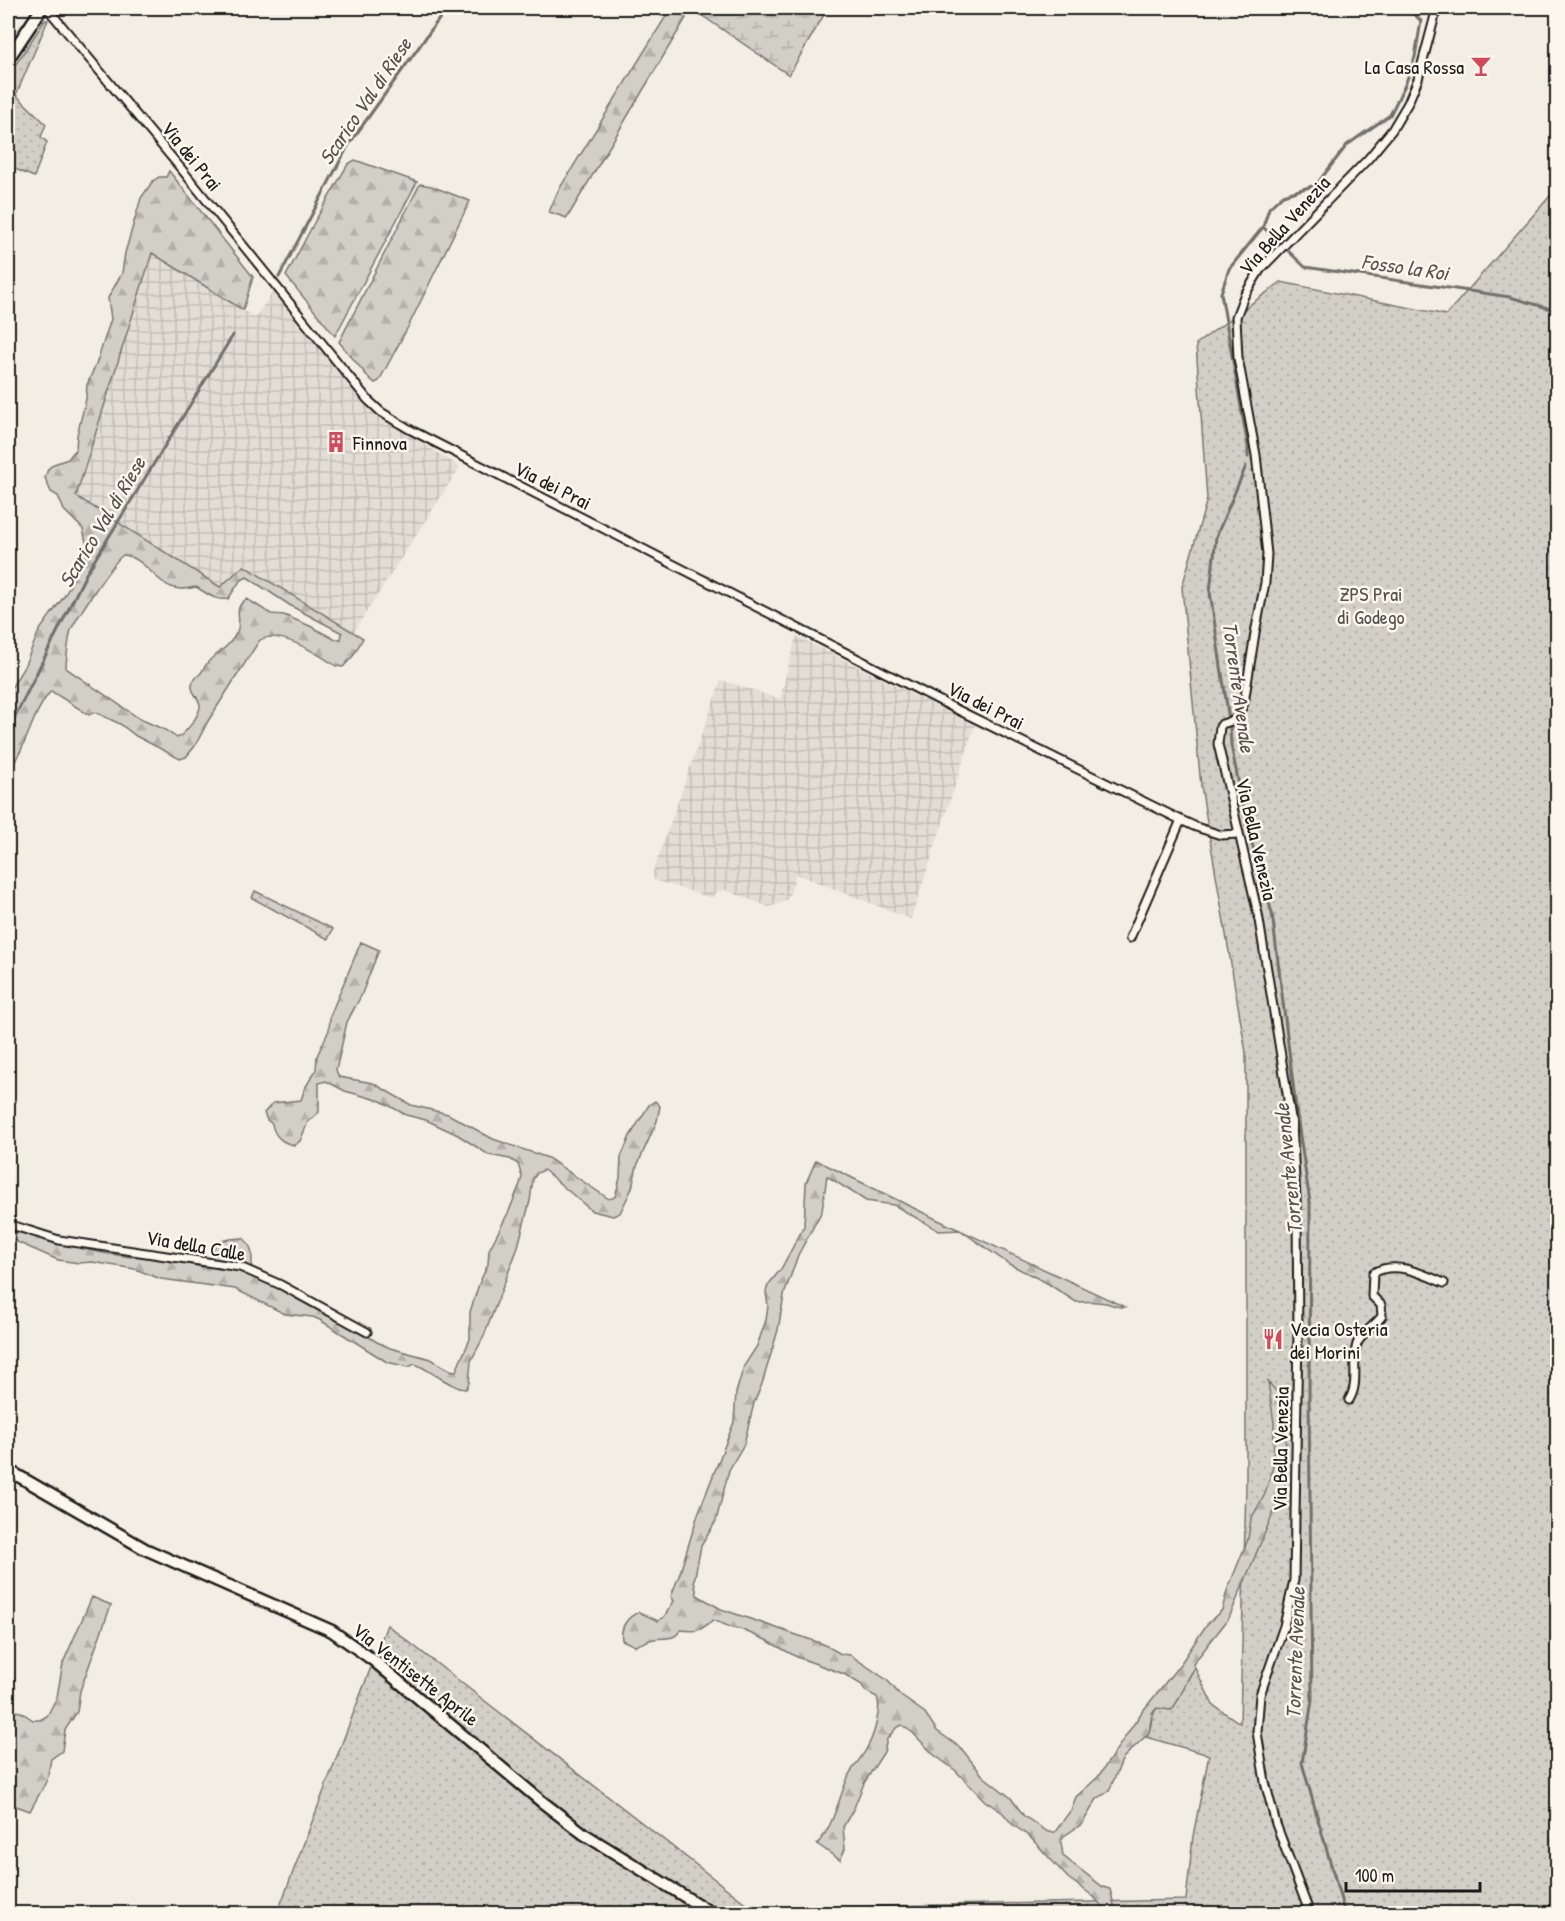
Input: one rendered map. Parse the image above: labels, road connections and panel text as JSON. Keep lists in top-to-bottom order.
{
  "streets": {
    "main road": ["Via Ventisette Aprile"],
    "street": ["Via dei Prai", "Via Bella Venezia", "Via della Calle"]
  },
  "crossings": [
    ["Via dei Prai", "Via Bella Venezia"]
  ],
  "water": ["Scarico Val di Riese", "Fosso la Roi", "Torrente Avenale"],
  "parks": ["ZPS Prai di Godego"],
  "places": {
    "bar": ["La Casa Rossa"],
    "building": ["Finnova"],
    "restaurant": ["Vecia Osteria dei Morini"]
  },
  "scale_bar": "100 m"
}
